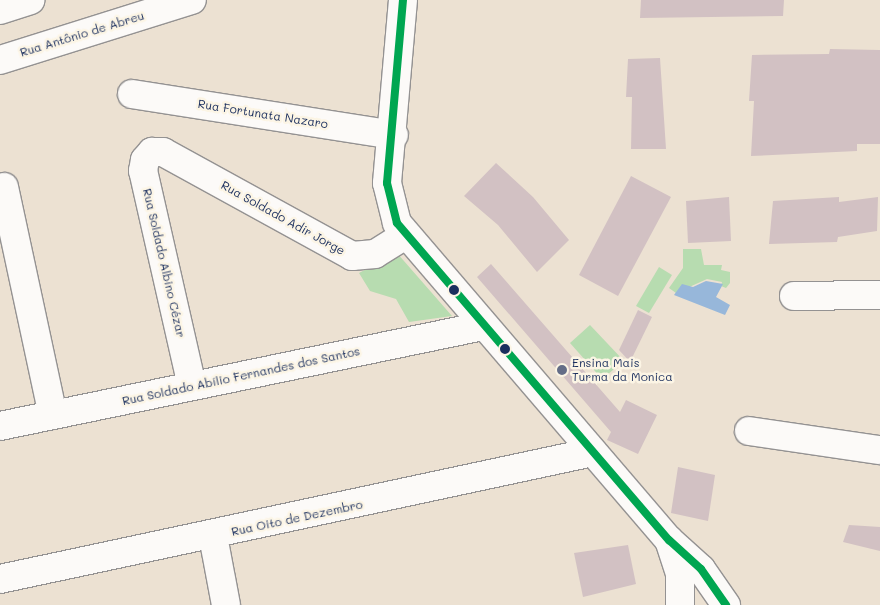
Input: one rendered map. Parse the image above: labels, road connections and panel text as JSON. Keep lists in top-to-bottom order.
{
  "streets": {
    "street": [
      "Rua Antônio de Abreu",
      "Rua Fortunata Nazaro",
      "Rua Soldado Adir Jorge",
      "Rua Soldado Albino Cézar",
      "Rua Soldado Abílio Fernandes dos Santos",
      "Rua Oito de Dezembro"
    ]
  },
  "crossings": [
    ["Rua Soldado Adir Jorge", "Rua Soldado Albino Cézar"],
    ["Rua Soldado Albino Cézar", "Rua Soldado Abílio Fernandes dos Santos"]
  ],
  "places": ["Ensina Mais Turma da Monica"]
}
